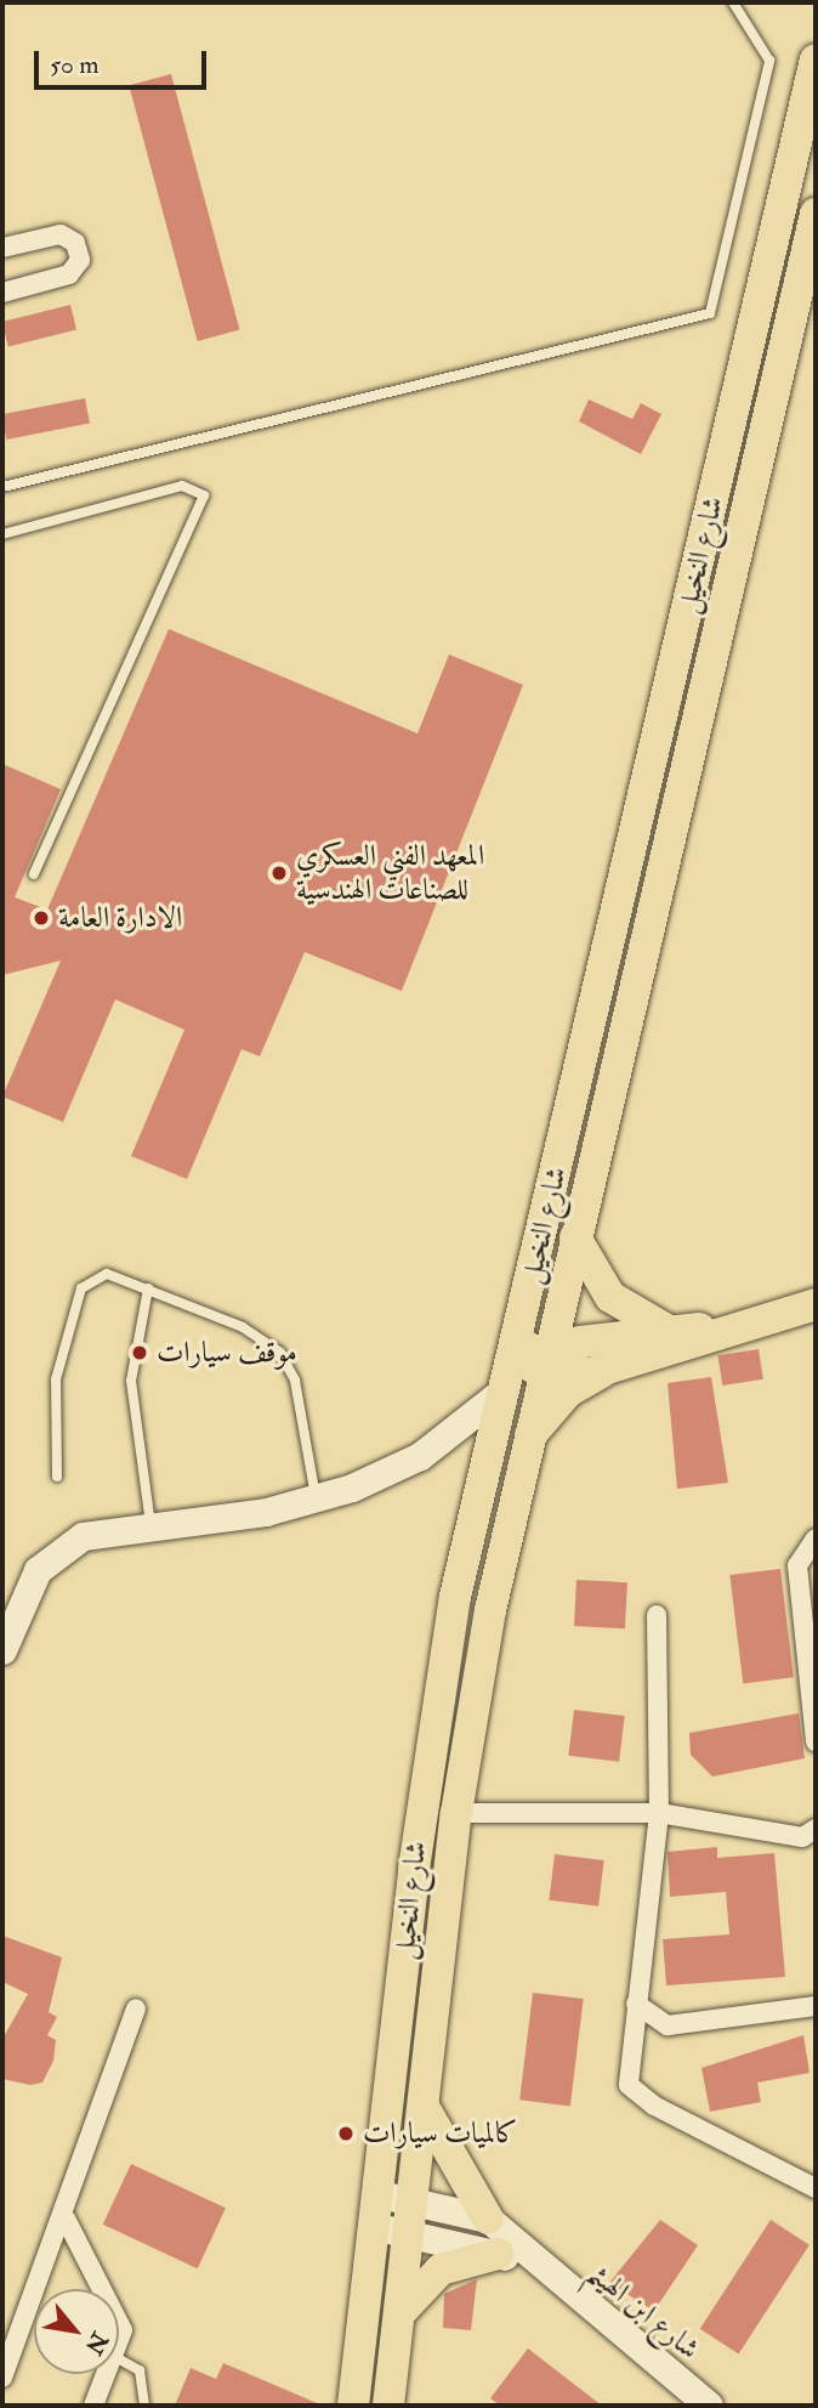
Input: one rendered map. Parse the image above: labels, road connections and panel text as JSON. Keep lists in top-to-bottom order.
{
  "streets": {
    "main road": ["شارع النخيل", "شارع ابن الهيثم"]
  },
  "places": [
    "المعهد الفني العسكري للصناعات الهندسية",
    "الادارة العامة",
    "موقف سيارات",
    "كالميات سيارات"
  ],
  "scale_bar": "50 m",
  "north": "bottom right"
}
